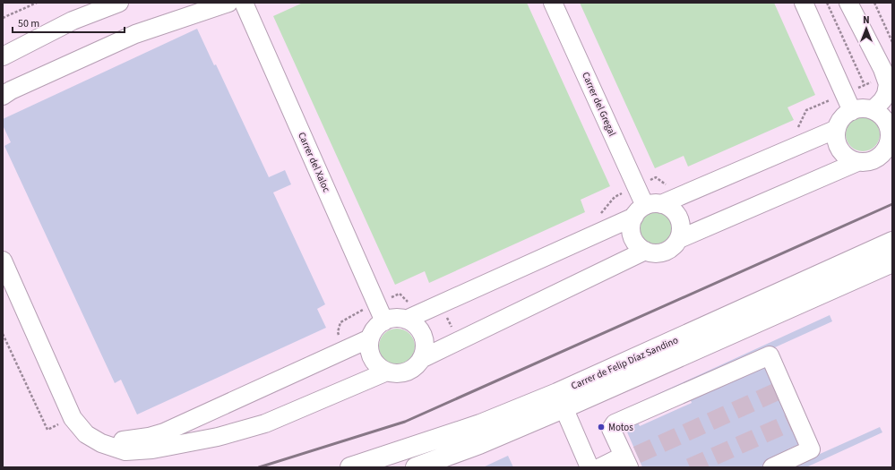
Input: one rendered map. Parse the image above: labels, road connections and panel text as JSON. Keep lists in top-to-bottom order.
{
  "streets": {
    "main road": ["Carrer de Felip Díaz Sandino"],
    "street": ["Carrer del Gregal", "Carrer del Xaloc"]
  },
  "places": ["Motos"],
  "scale_bar": "50 m",
  "north": "top"
}
